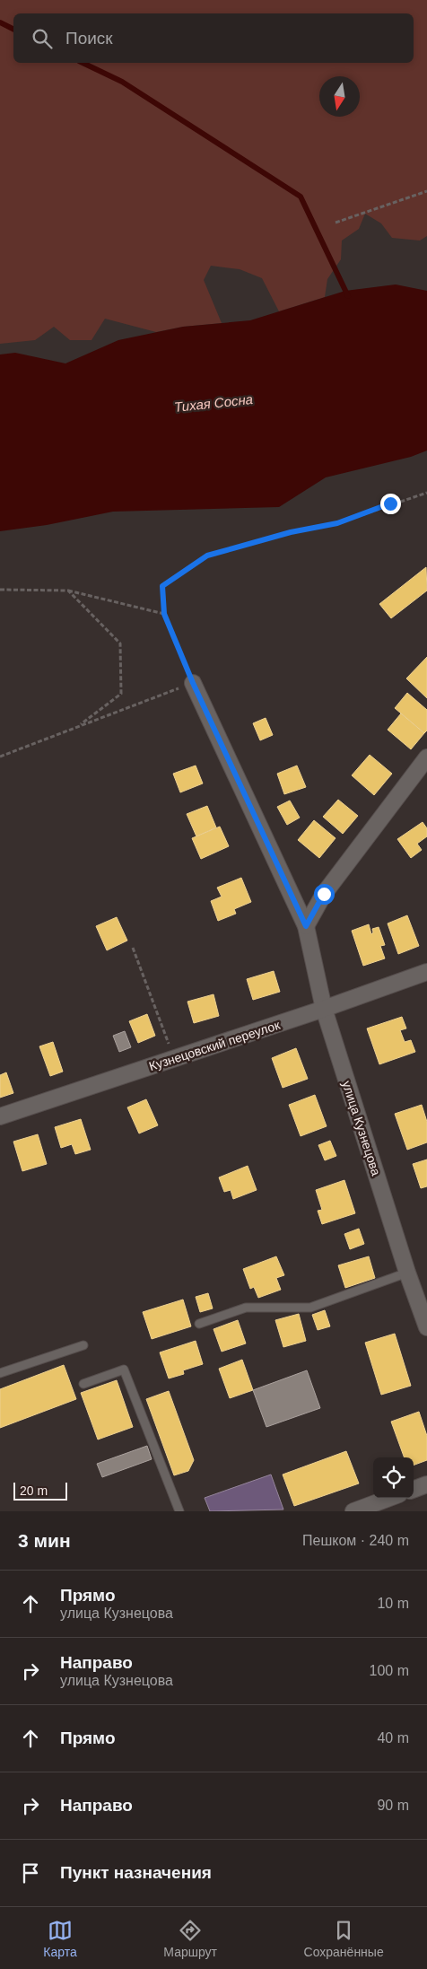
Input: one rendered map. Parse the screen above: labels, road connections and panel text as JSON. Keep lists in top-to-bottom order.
{
  "streets": {
    "street": ["Кузнецовский переулок", "улица Кузнецова"]
  },
  "crossings": [
    ["Кузнецовский переулок", "улица Кузнецова"]
  ],
  "water": ["Тихая Сосна"],
  "scale_bar": "20 m",
  "north": "bottom",
  "page": {
    "search": "Поиск",
    "scale": "20 m",
    "heading": ["3 мин", "Пешком · 240 m"],
    "list": [
      ["Прямо", "улица Кузнецова", "10 m"],
      ["Направо", "улица Кузнецова", "100 m"],
      ["Прямо", "40 m"],
      ["Направо", "90 m"],
      "Пункт назначения"
    ],
    "nav": ["Карта", "Маршрут", "Сохранённые"]
  }
}
